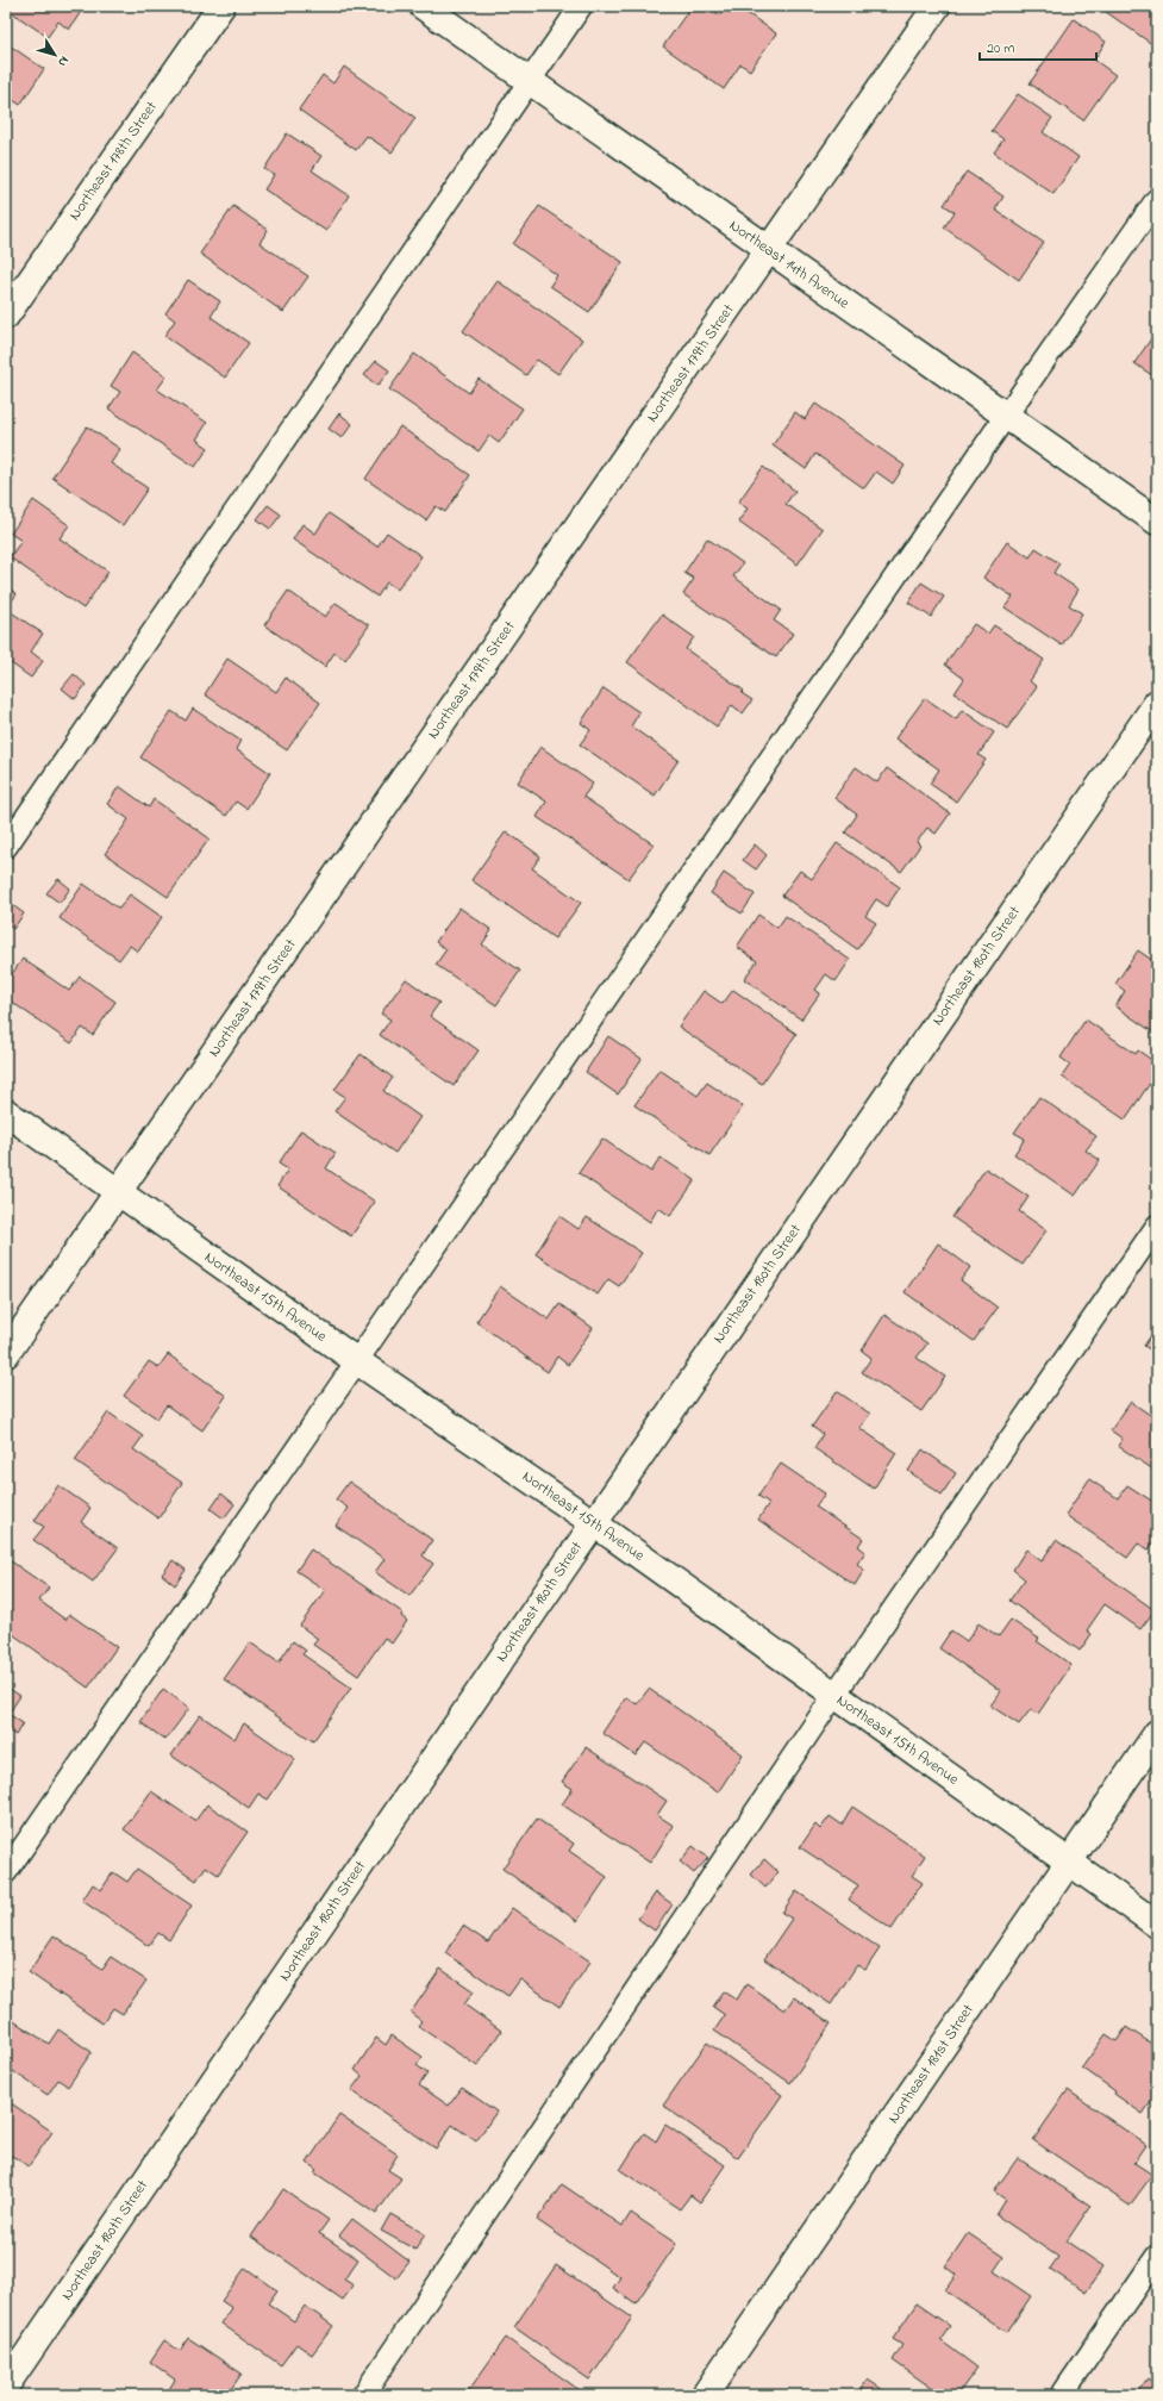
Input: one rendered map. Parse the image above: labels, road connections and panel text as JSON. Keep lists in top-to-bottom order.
{
  "streets": {
    "street": [
      "Northeast 178th Street",
      "Northeast 14th Avenue",
      "Northeast 179th Street",
      "Northeast 180th Street",
      "Northeast 15th Avenue",
      "Northeast 181st Street"
    ]
  },
  "crossings": [
    ["Northeast 14th Avenue", "Northeast 179th Street"],
    ["Northeast 179th Street", "Northeast 15th Avenue"],
    ["Northeast 180th Street", "Northeast 15th Avenue"],
    ["Northeast 15th Avenue", "Northeast 181st Street"]
  ],
  "scale_bar": "20 m",
  "north": "bottom right"
}
